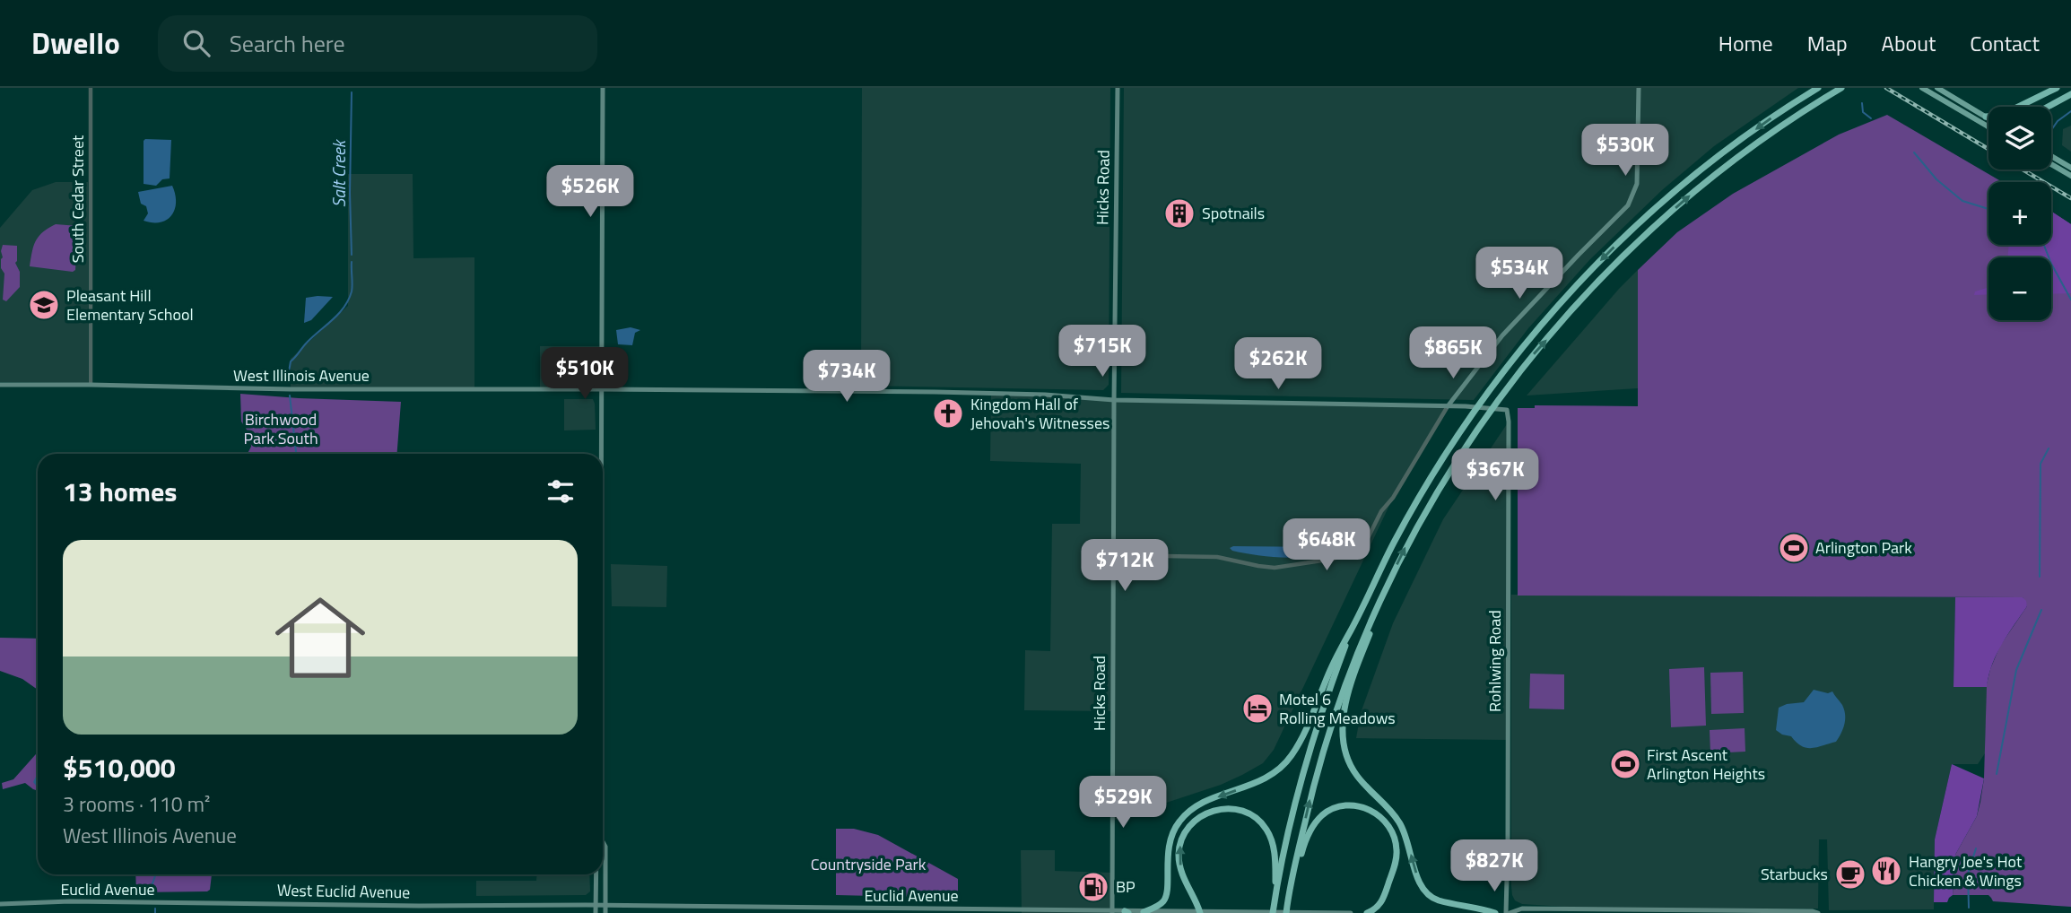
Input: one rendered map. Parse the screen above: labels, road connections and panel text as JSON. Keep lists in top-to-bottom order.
{
  "streets": {
    "main road": [
      "Hicks Road",
      "West Illinois Avenue",
      "Rohlwing Road",
      "Euclid Avenue",
      "West Euclid Avenue"
    ],
    "street": ["South Cedar Street"]
  },
  "crossings": [
    ["Hicks Road", "West Illinois Avenue"],
    ["Hicks Road", "Euclid Avenue"],
    ["South Cedar Street", "West Illinois Avenue"],
    ["West Illinois Avenue", "Rohlwing Road"],
    ["Euclid Avenue", "West Euclid Avenue"]
  ],
  "water": ["Salt Creek"],
  "parks": ["Birchwood Park South", "Countryside Park"],
  "places": {
    "building": ["Spotnails"],
    "school or university": ["Pleasant Hill Elementary School"],
    "church": ["Kingdom Hall of Jehovah's Witnesses"],
    "sports": ["Arlington Park", "First Ascent Arlington Heights"],
    "hotel": ["Motel 6 Rolling Meadows"],
    "restaurant": ["Hangry Joe's Hot Chicken & Wings"],
    "cafe": ["Starbucks"],
    "fuel station": ["BP"]
  },
  "page": {
    "header": "Dwello",
    "search": "Search here",
    "nav": [
      "Home",
      "Map",
      "About",
      "Contact"
    ],
    "map_buttons": ["+", "−"],
    "price": [
      "$530K",
      "$526K",
      "$534K",
      "$715K",
      "$865K",
      "$262K",
      "$510K",
      "$734K",
      "$367K",
      "$648K",
      "$712K",
      "$529K",
      "$827K"
    ],
    "heading": "13 homes",
    "list": [
      {
        "name": "$510,000",
        "note": "3 rooms · 110 m² · West Illinois Avenue"
      }
    ]
  }
}
